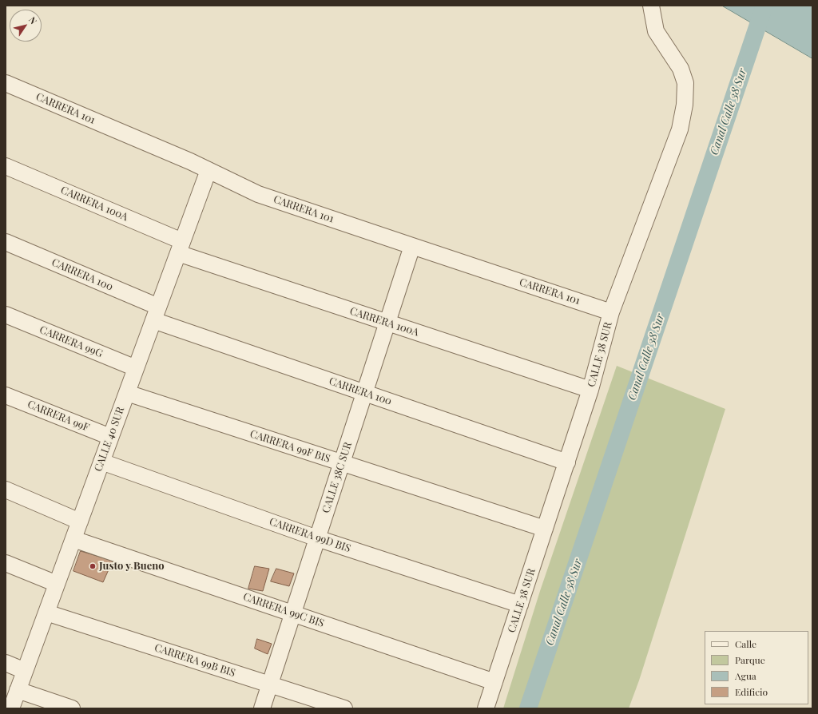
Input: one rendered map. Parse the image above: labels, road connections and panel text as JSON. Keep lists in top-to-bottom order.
{
  "streets": {
    "street": [
      "CARRERA 101",
      "CARRERA 100A",
      "CARRERA 100",
      "CARRERA 99G",
      "CALLE 38 SUR",
      "CARRERA 99F",
      "CALLE 40 SUR",
      "CARRERA 99F BIS",
      "CALLE 38C SUR",
      "CARRERA 99D BIS",
      "CARRERA 99C BIS",
      "CARRERA 99B BIS"
    ]
  },
  "crossings": [
    ["CARRERA 101", "CALLE 38 SUR"],
    ["CARRERA 101", "CALLE 40 SUR"],
    ["CARRERA 101", "CALLE 38C SUR"],
    ["CARRERA 100A", "CALLE 38 SUR"],
    ["CARRERA 100A", "CALLE 40 SUR"],
    ["CARRERA 100A", "CALLE 38C SUR"],
    ["CARRERA 100", "CALLE 38 SUR"],
    ["CARRERA 100", "CALLE 40 SUR"],
    ["CARRERA 100", "CALLE 38C SUR"],
    ["CARRERA 99G", "CALLE 40 SUR"],
    ["CALLE 38 SUR", "CARRERA 99F BIS"],
    ["CALLE 38 SUR", "CARRERA 99D BIS"],
    ["CALLE 38 SUR", "CARRERA 99C BIS"],
    ["CARRERA 99F", "CALLE 40 SUR"],
    ["CALLE 40 SUR", "CARRERA 99F BIS"],
    ["CALLE 40 SUR", "CARRERA 99D BIS"],
    ["CALLE 40 SUR", "CARRERA 99C BIS"],
    ["CALLE 40 SUR", "CARRERA 99B BIS"],
    ["CARRERA 99F BIS", "CALLE 38C SUR"],
    ["CALLE 38C SUR", "CARRERA 99D BIS"],
    ["CALLE 38C SUR", "CARRERA 99C BIS"],
    ["CALLE 38C SUR", "CARRERA 99B BIS"]
  ],
  "water": ["Canal Calle 38 Sur"],
  "places": ["Justo y Bueno"],
  "legend": [
    "Calle",
    "Parque",
    "Agua",
    "Edificio"
  ],
  "north": "top right"
}
